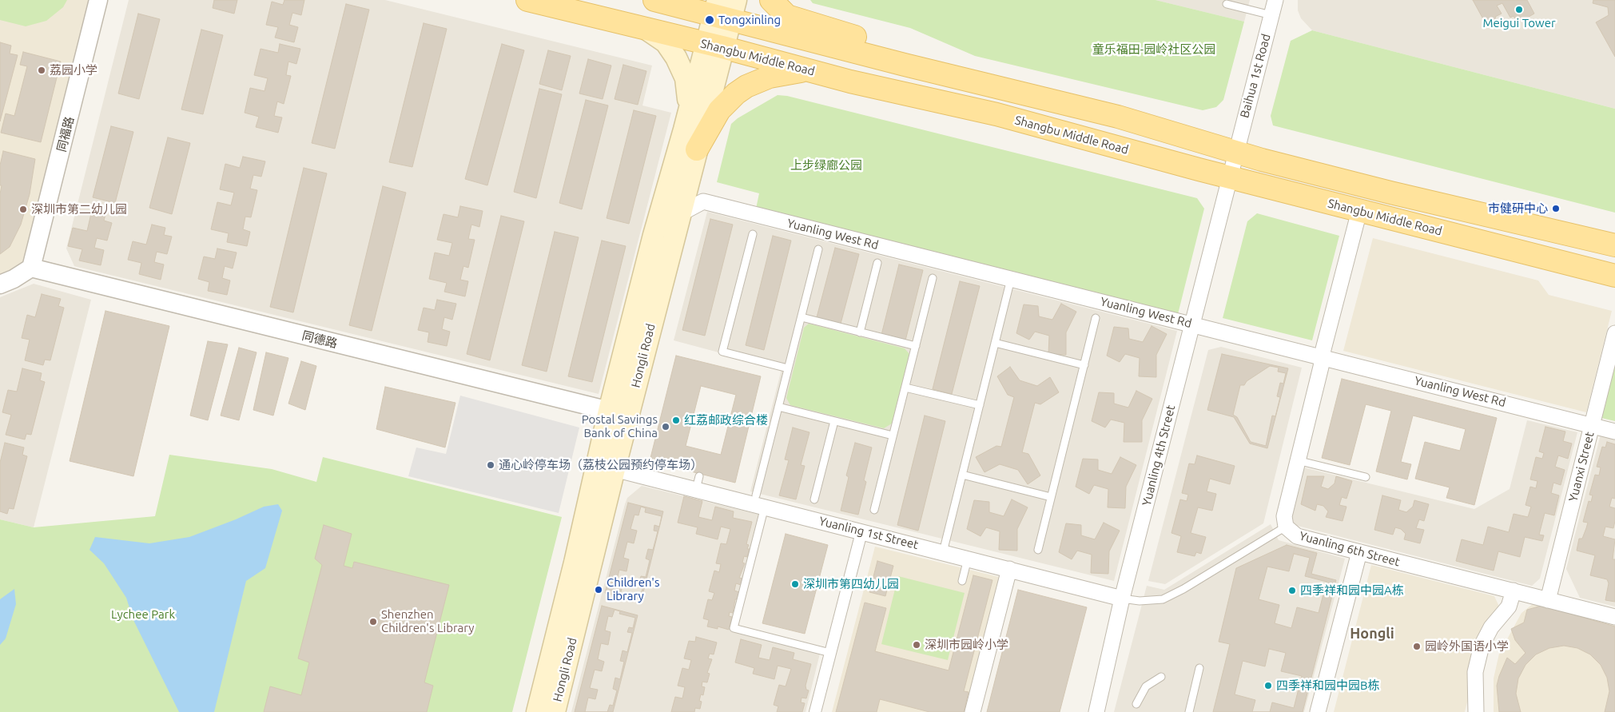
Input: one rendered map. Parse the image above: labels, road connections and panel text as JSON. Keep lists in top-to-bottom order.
{
  "streets": {
    "main road": ["Shangbu Middle Road", "Hongli Road"],
    "street": [
      "Baihua 1st Road",
      "同福路",
      "Yuanling West Rd",
      "同德路",
      "Yuanling 4th Street",
      "Yuanxi Street",
      "Yuanling 1st Street",
      "Yuanling 6th Street"
    ]
  },
  "crossings": [
    ["Shangbu Middle Road", "Baihua 1st Road"],
    ["Shangbu Middle Road", "Hongli Road"],
    ["Shangbu Middle Road", "Yuanling 4th Street"],
    ["Shangbu Middle Road", "Yuanling 6th Street"],
    ["Baihua 1st Road", "Yuanling 4th Street"],
    ["同福路", "同德路"],
    ["Yuanling West Rd", "Hongli Road"],
    ["Yuanling West Rd", "Yuanling 4th Street"],
    ["Yuanling West Rd", "Yuanxi Street"],
    ["Yuanling West Rd", "Yuanling 6th Street"],
    ["同德路", "Hongli Road"],
    ["Hongli Road", "Yuanling 1st Street"],
    ["Yuanling 4th Street", "Yuanling 1st Street"],
    ["Yuanxi Street", "Yuanling 6th Street"]
  ],
  "districts": ["Hongli"],
  "parks": ["童乐福田-园岭社区公园", "上步绿廊公园", "Lychee Park"],
  "places": [
    "Meigui Tower",
    "Tongxinling",
    "荔园小学",
    "市健研中心",
    "深圳市第二幼儿园",
    "红荔邮政综合楼",
    "Postal Savings Bank of China",
    "通心岭停车场（荔枝公园预约停车场）",
    "深圳市第四幼儿园",
    "Children's Library",
    "四季祥和园中园A栋",
    "Shenzhen Children's Library",
    "深圳市园岭小学",
    "园岭外国语小学",
    "四季祥和园中园B栋"
  ]
}
